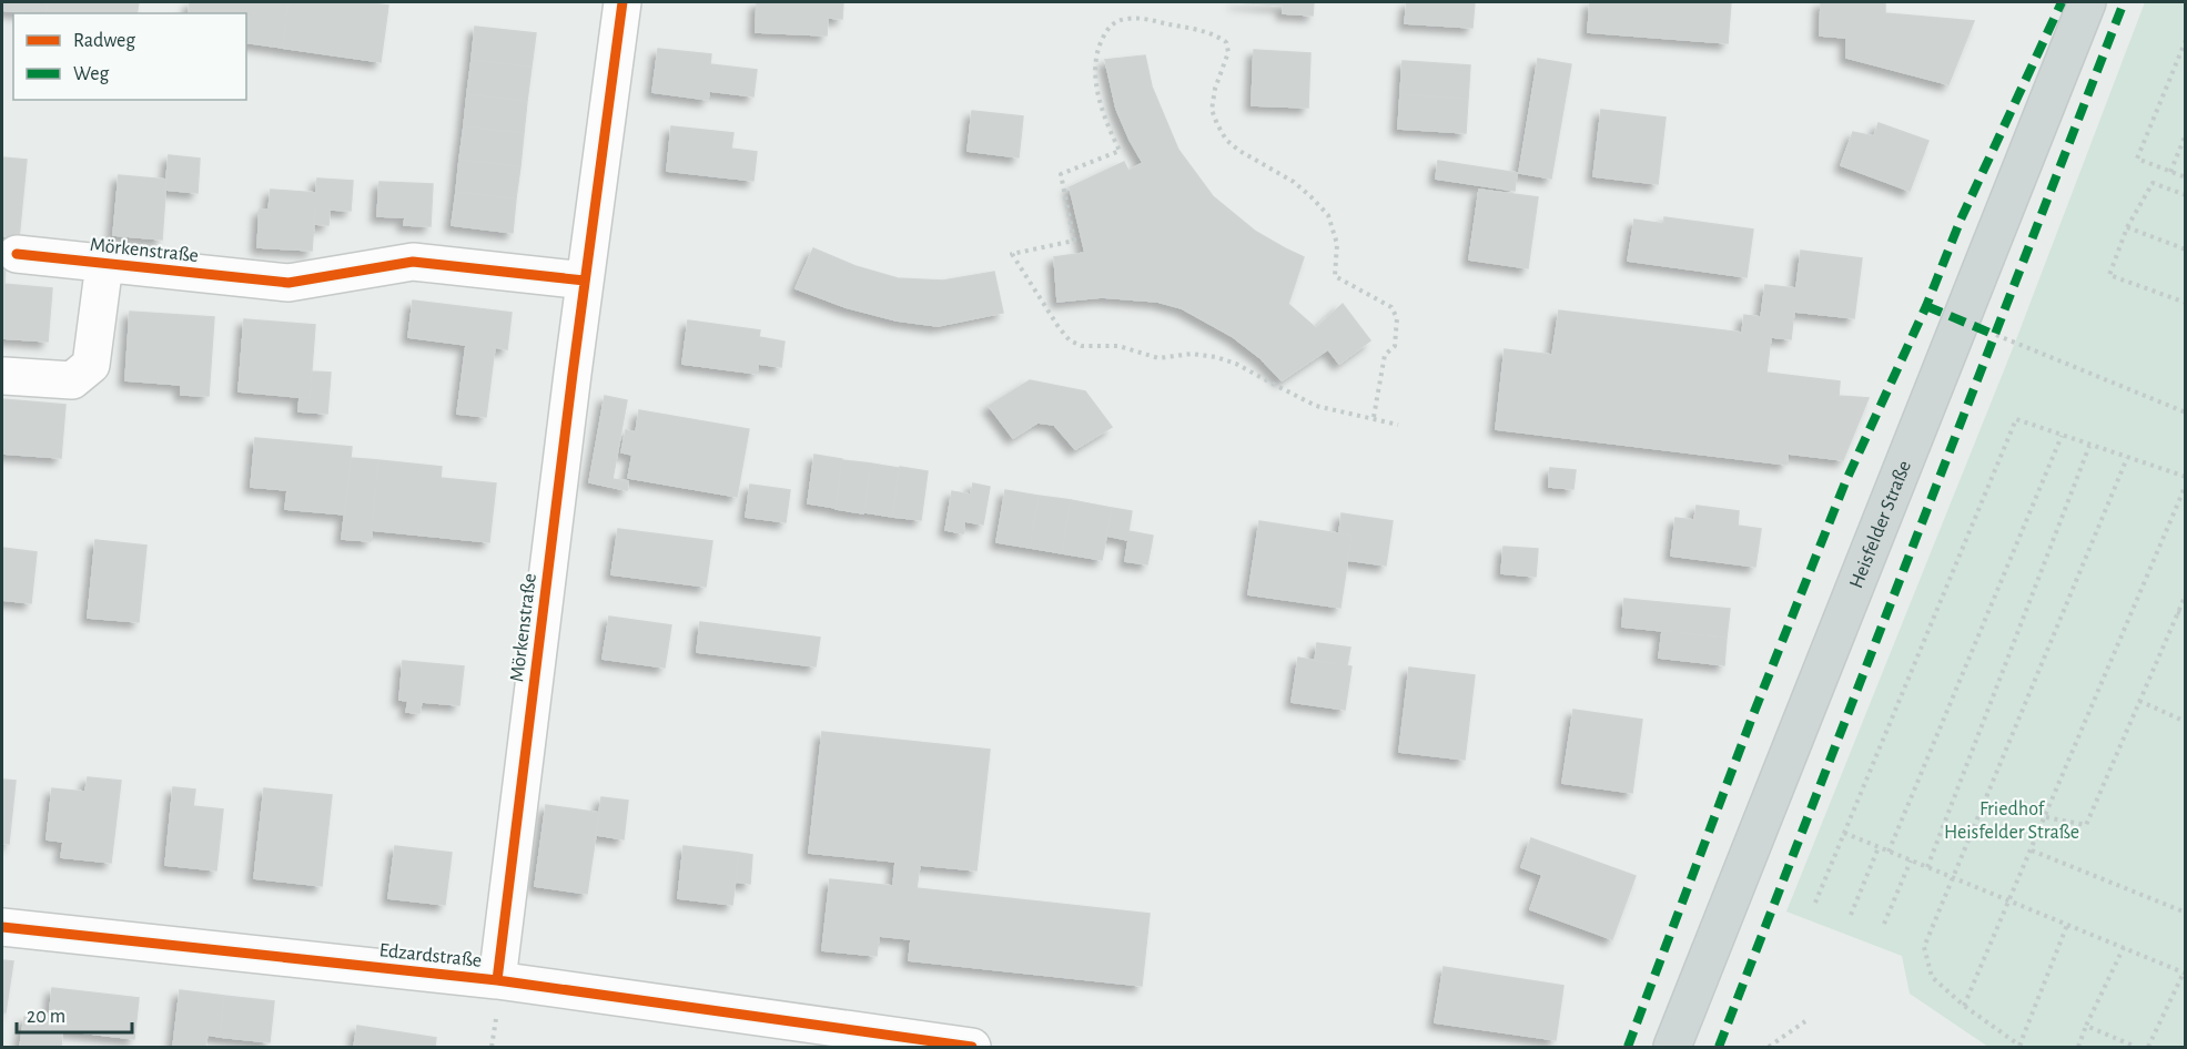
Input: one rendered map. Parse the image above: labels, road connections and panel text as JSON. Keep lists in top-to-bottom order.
{
  "streets": {
    "main road": ["Heisfelder Straße"],
    "street": ["Mörkenstraße", "Edzardstraße"]
  },
  "crossings": [
    ["Mörkenstraße", "Edzardstraße"]
  ],
  "parks": ["Friedhof Heisfelder Straße"],
  "legend": ["Radweg", "Weg"],
  "scale_bar": "20 m"
}
